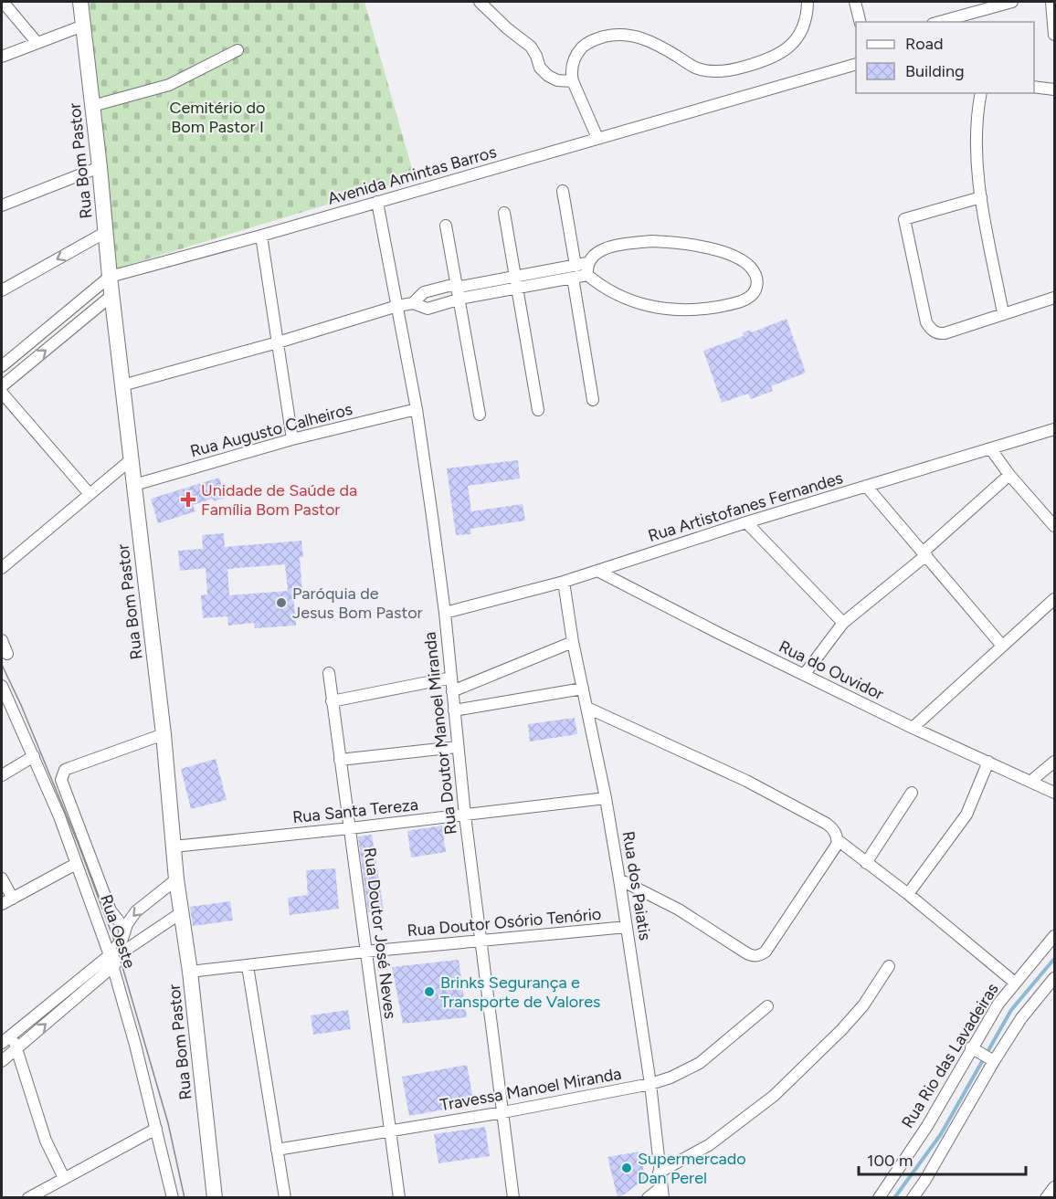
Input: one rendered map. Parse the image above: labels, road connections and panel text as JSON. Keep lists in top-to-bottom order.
{
  "streets": {
    "main road": ["Rua Bom Pastor"],
    "street": [
      "Avenida Amintas Barros",
      "Rua Augusto Calheiros",
      "Rua Artistofanes Fernandes",
      "Rua do Ouvidor",
      "Rua Doutor Manoel Miranda",
      "Rua Santa Tereza",
      "Rua dos Paiatis",
      "Rua Doutor Osório Tenório",
      "Rua Oeste",
      "Rua Doutor José Neves",
      "Rua Rio das Lavadeiras",
      "Travessa Manoel Miranda"
    ]
  },
  "crossings": [
    ["Rua Bom Pastor", "Avenida Amintas Barros"],
    ["Rua Bom Pastor", "Rua Augusto Calheiros"],
    ["Rua Bom Pastor", "Rua Santa Tereza"],
    ["Rua Bom Pastor", "Rua Doutor Osório Tenório"],
    ["Avenida Amintas Barros", "Rua Doutor Manoel Miranda"],
    ["Rua Augusto Calheiros", "Rua Doutor Manoel Miranda"],
    ["Rua Artistofanes Fernandes", "Rua do Ouvidor"],
    ["Rua Artistofanes Fernandes", "Rua Doutor Manoel Miranda"],
    ["Rua Artistofanes Fernandes", "Rua dos Paiatis"],
    ["Rua Doutor Manoel Miranda", "Rua Santa Tereza"],
    ["Rua Doutor Manoel Miranda", "Rua Doutor Osório Tenório"],
    ["Rua Doutor Manoel Miranda", "Travessa Manoel Miranda"],
    ["Rua Santa Tereza", "Rua dos Paiatis"],
    ["Rua Santa Tereza", "Rua Doutor José Neves"],
    ["Rua dos Paiatis", "Rua Doutor Osório Tenório"],
    ["Rua dos Paiatis", "Travessa Manoel Miranda"],
    ["Rua Doutor Osório Tenório", "Rua Doutor José Neves"],
    ["Rua Doutor José Neves", "Travessa Manoel Miranda"]
  ],
  "parks": ["Cemitério do Bom Pastor I"],
  "places": {
    "health": ["Unidade de Saúde da Família Bom Pastor"],
    "other": ["Paróquia de Jesus Bom Pastor", "Brinks Segurança e Transporte de Valores", "Supermercado Dan Perel"]
  },
  "legend": ["Road", "Building"],
  "scale_bar": "100 m"
}
